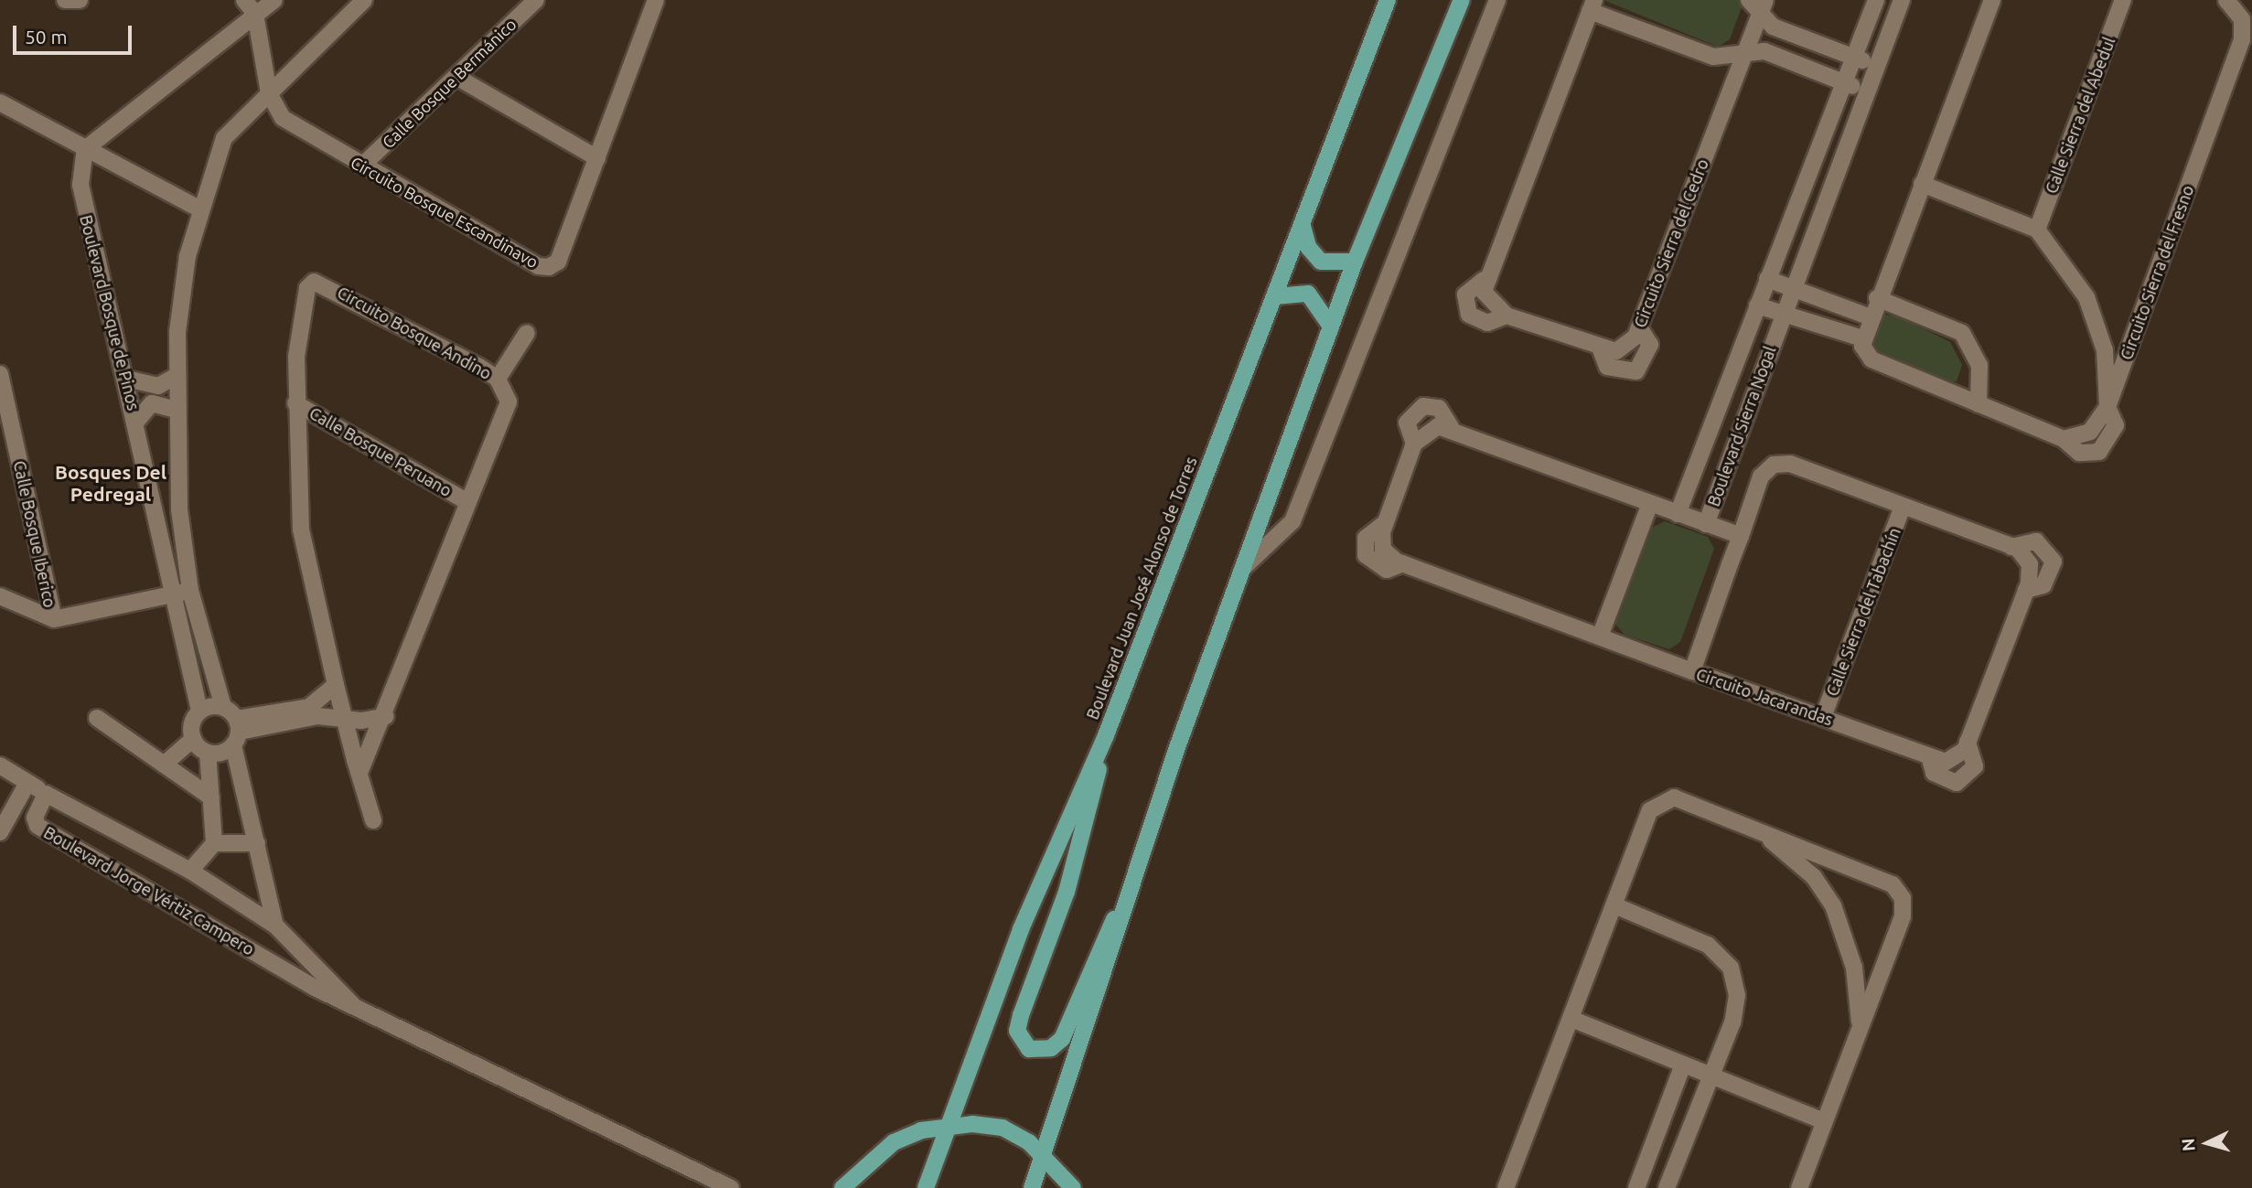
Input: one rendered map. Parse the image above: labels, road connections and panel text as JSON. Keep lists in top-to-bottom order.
{
  "streets": {
    "main road": ["Boulevard Juan José Alonso de Torres"],
    "street": [
      "Calle Bosque Bermánico",
      "Calle Sierra del Abedul",
      "Circuito Bosque Escandinavo",
      "Circuito Sierra del Cedro",
      "Circuito Sierra del Fresno",
      "Boulevard Bosque de Pinos",
      "Circuito Bosque Andino",
      "Boulevard Sierra Nogal",
      "Calle Bosque Peruano",
      "Calle Bosque Iberico",
      "Calle Sierra del Tabachín",
      "Circuito Jacarandas",
      "Boulevard Jorge Vértiz Campero"
    ]
  },
  "crossings": [
    ["Calle Bosque Bermánico", "Circuito Bosque Escandinavo"],
    ["Circuito Bosque Andino", "Calle Bosque Peruano"],
    ["Calle Sierra del Tabachín", "Circuito Jacarandas"]
  ],
  "districts": ["Bosques Del Pedregal"],
  "scale_bar": "50 m",
  "north": "left"
}
